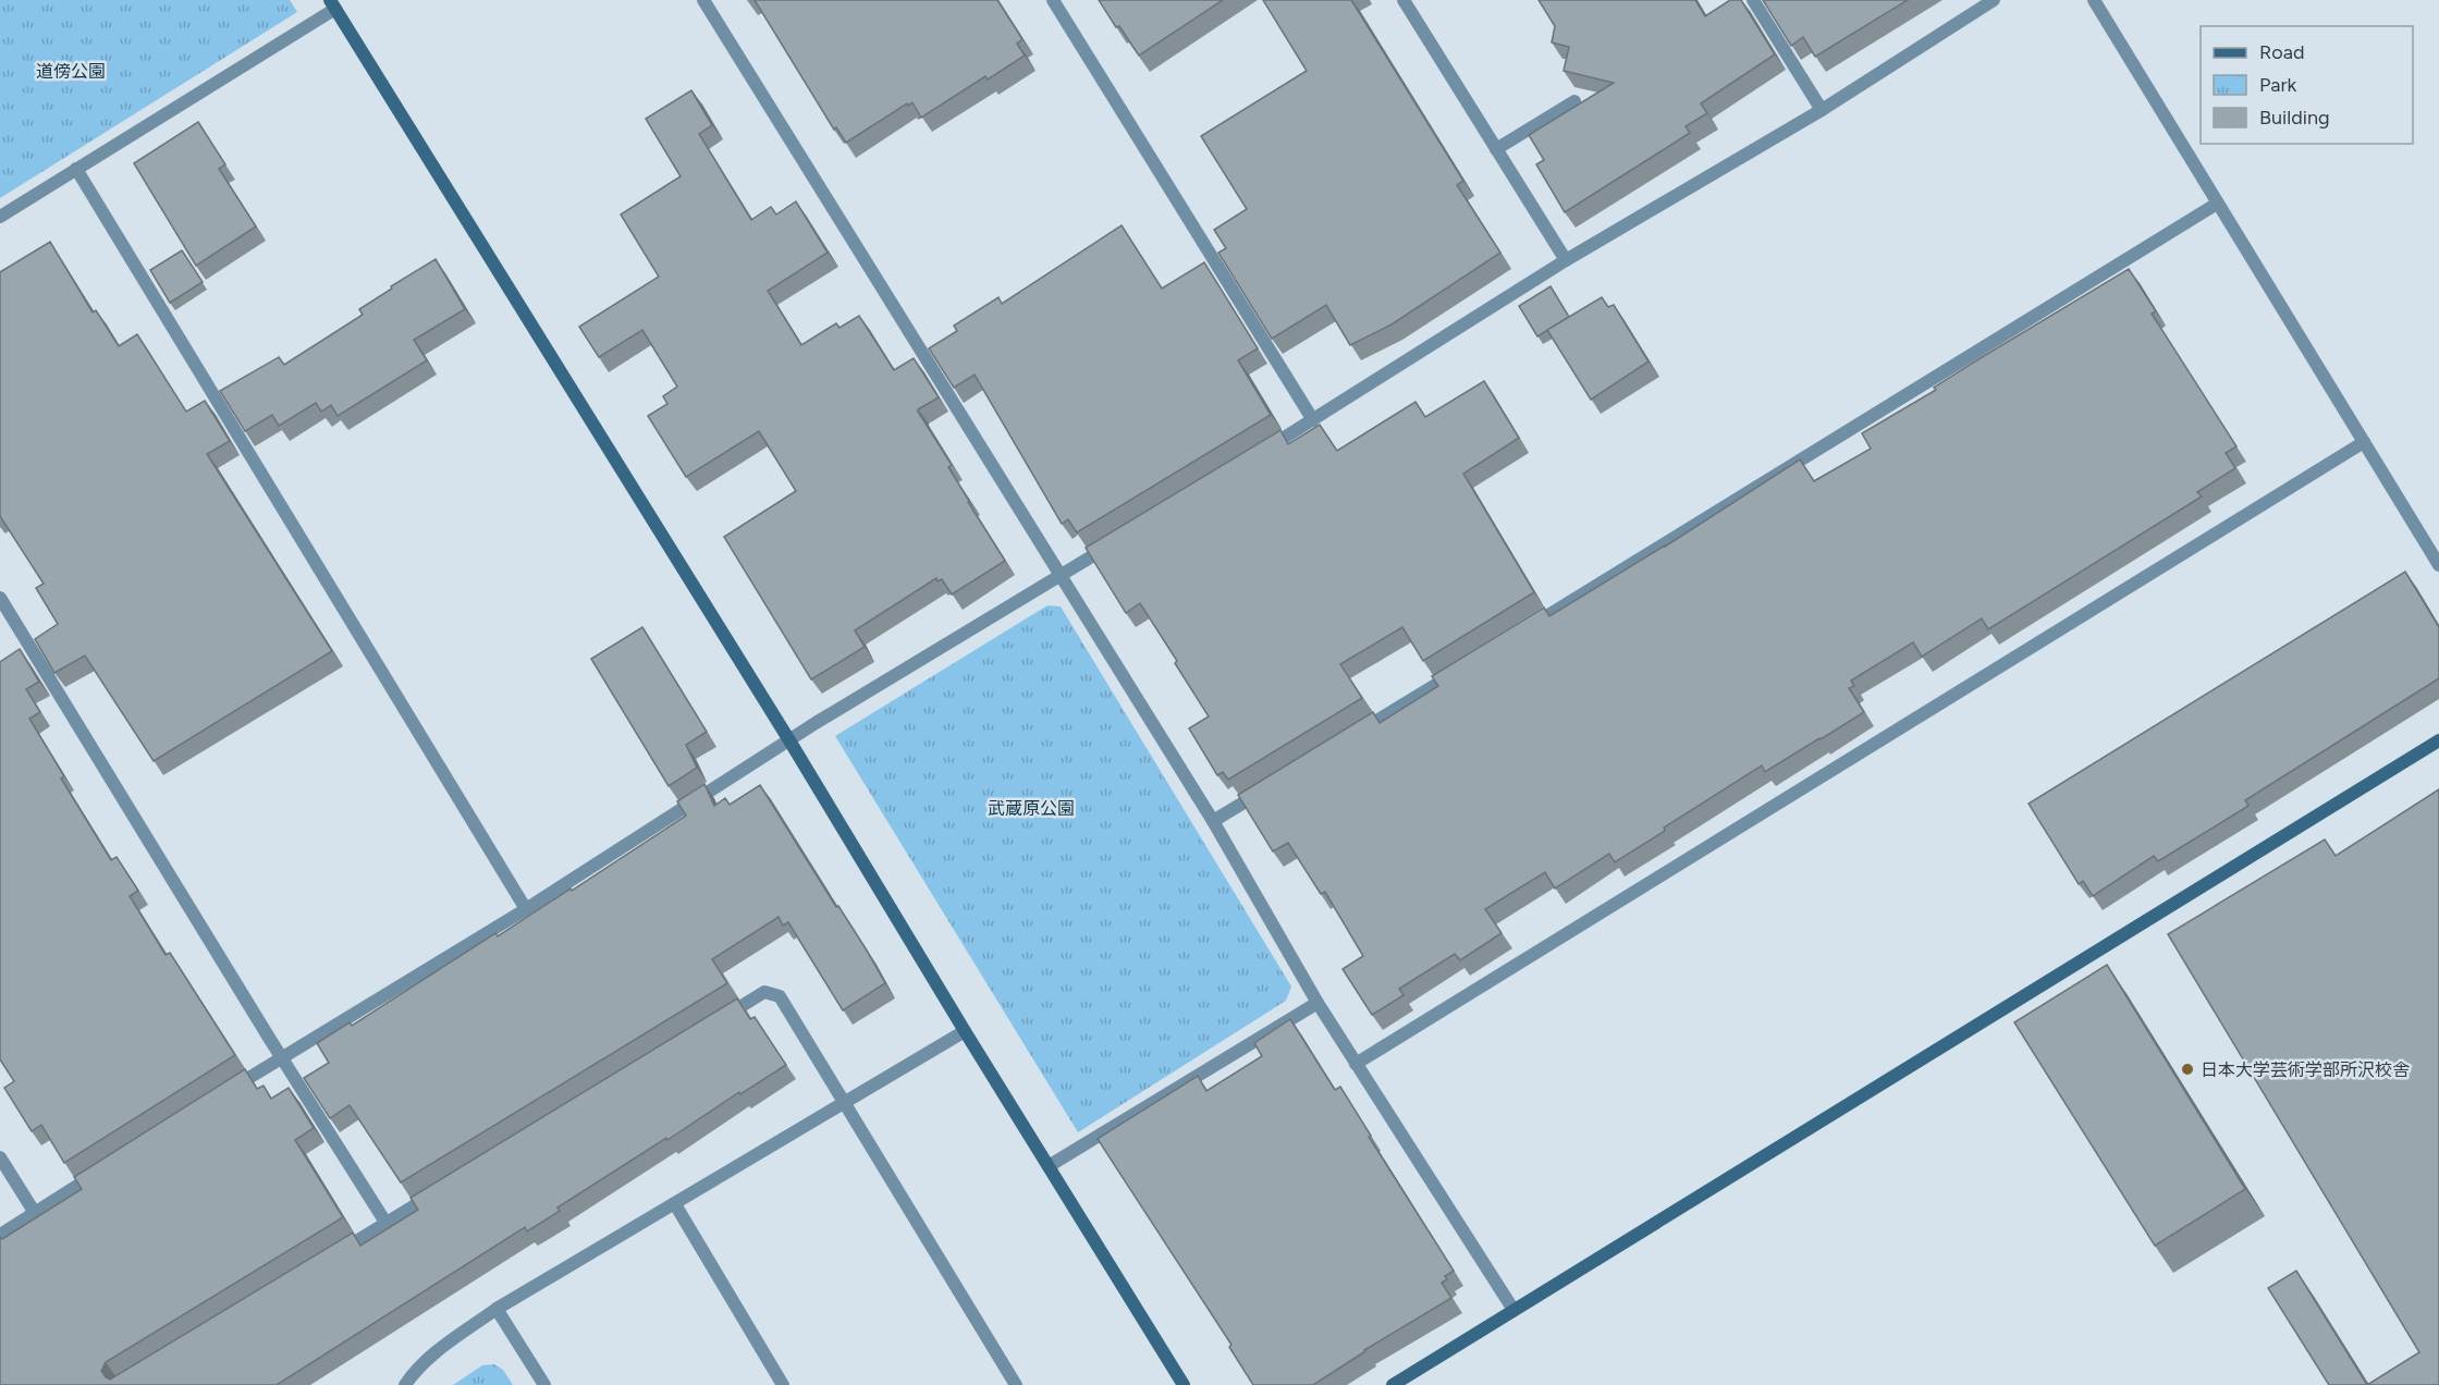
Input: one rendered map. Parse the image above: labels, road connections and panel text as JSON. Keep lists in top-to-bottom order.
{
  "parks": ["道傍公園", "武蔵原公園"],
  "places": ["日本大学芸術学部所沢校舎"],
  "legend": ["Road", "Park", "Building"]
}
